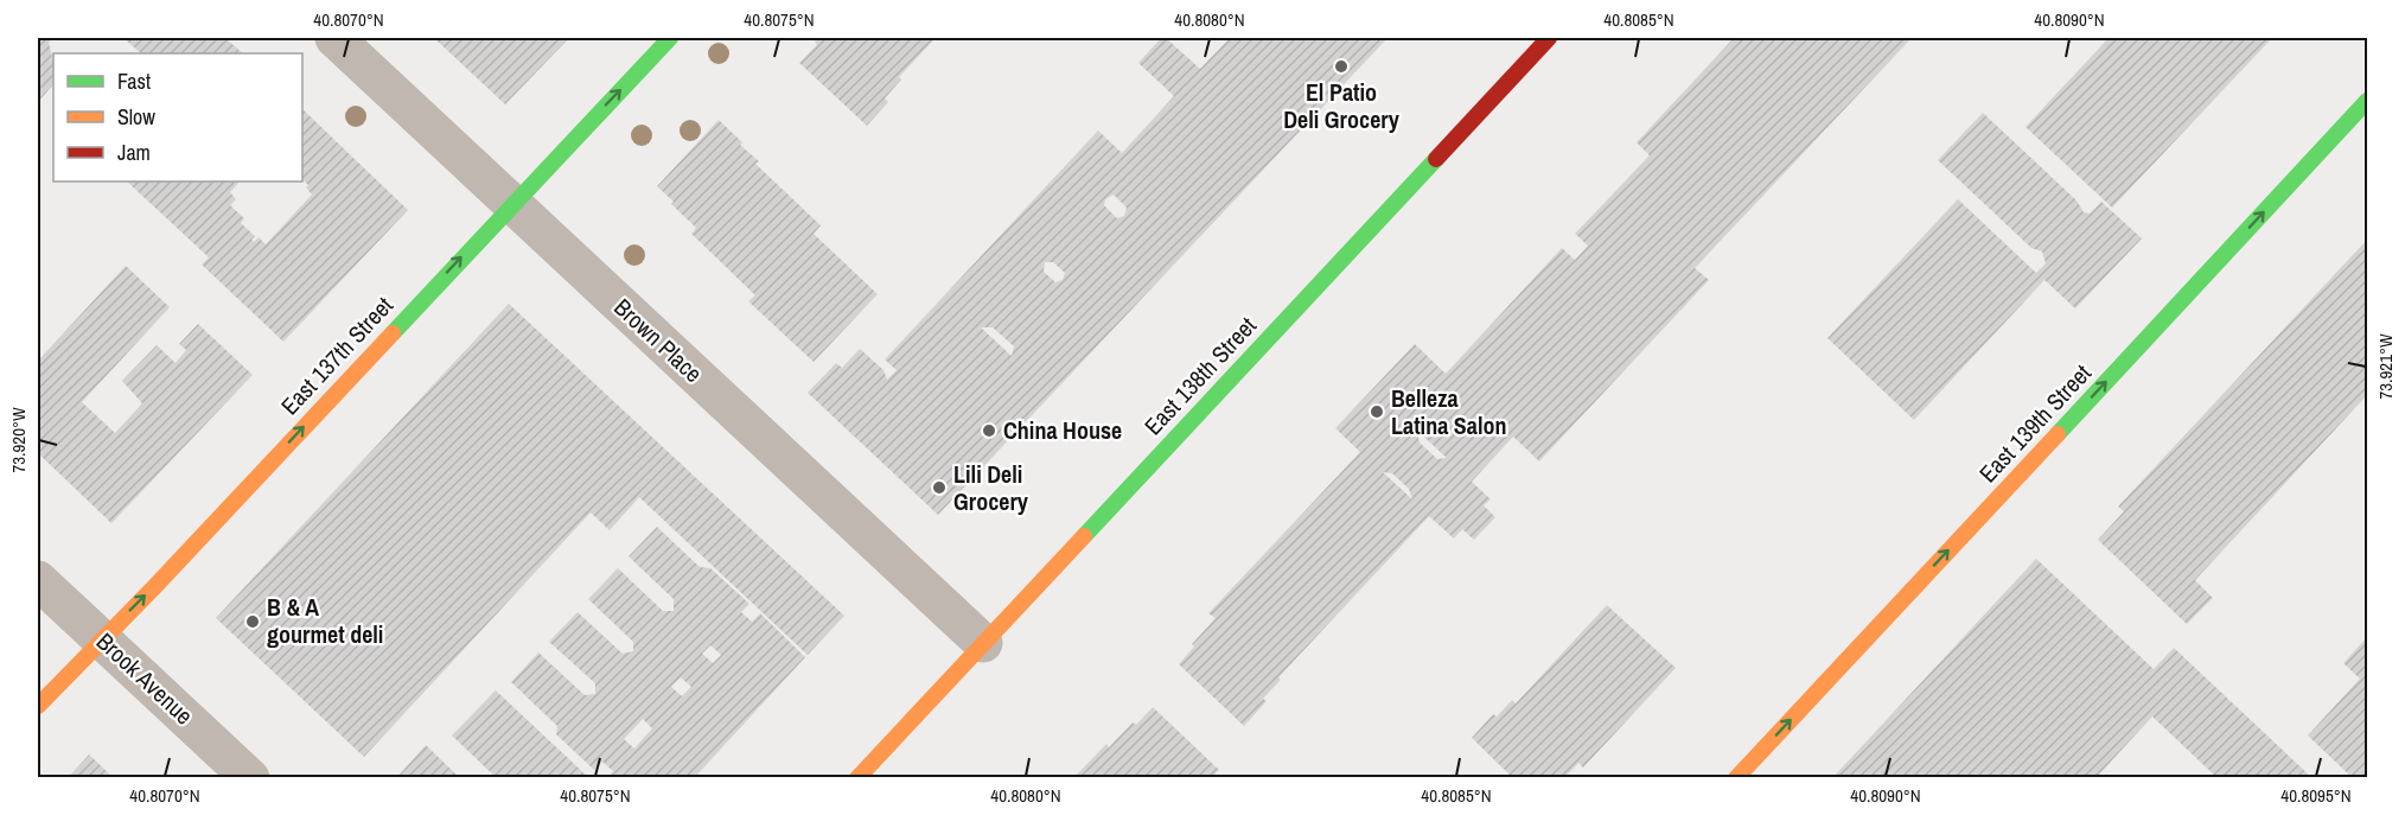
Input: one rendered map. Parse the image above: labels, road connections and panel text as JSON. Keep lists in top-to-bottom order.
{
  "streets": {
    "street": [
      "Brown Place",
      "East 137th Street",
      "East 138th Street",
      "East 139th Street",
      "Brook Avenue"
    ]
  },
  "crossings": [
    ["Brown Place", "East 137th Street"],
    ["Brown Place", "East 138th Street"],
    ["East 137th Street", "Brook Avenue"]
  ],
  "one_way": ["East 137th Street", "East 139th Street"],
  "places": [
    "El Patio Deli Grocery",
    "Belleza Latina Salon",
    "China House",
    "Lili Deli Grocery",
    "B & A gourmet deli"
  ],
  "legend": ["Fast", "Slow", "Jam"],
  "coordinates": [
    "40.8070°N",
    "40.8075°N",
    "40.8080°N",
    "40.8085°N",
    "40.8090°N",
    "73.921°W",
    "73.920°W",
    "40.8095°N"
  ]
}
